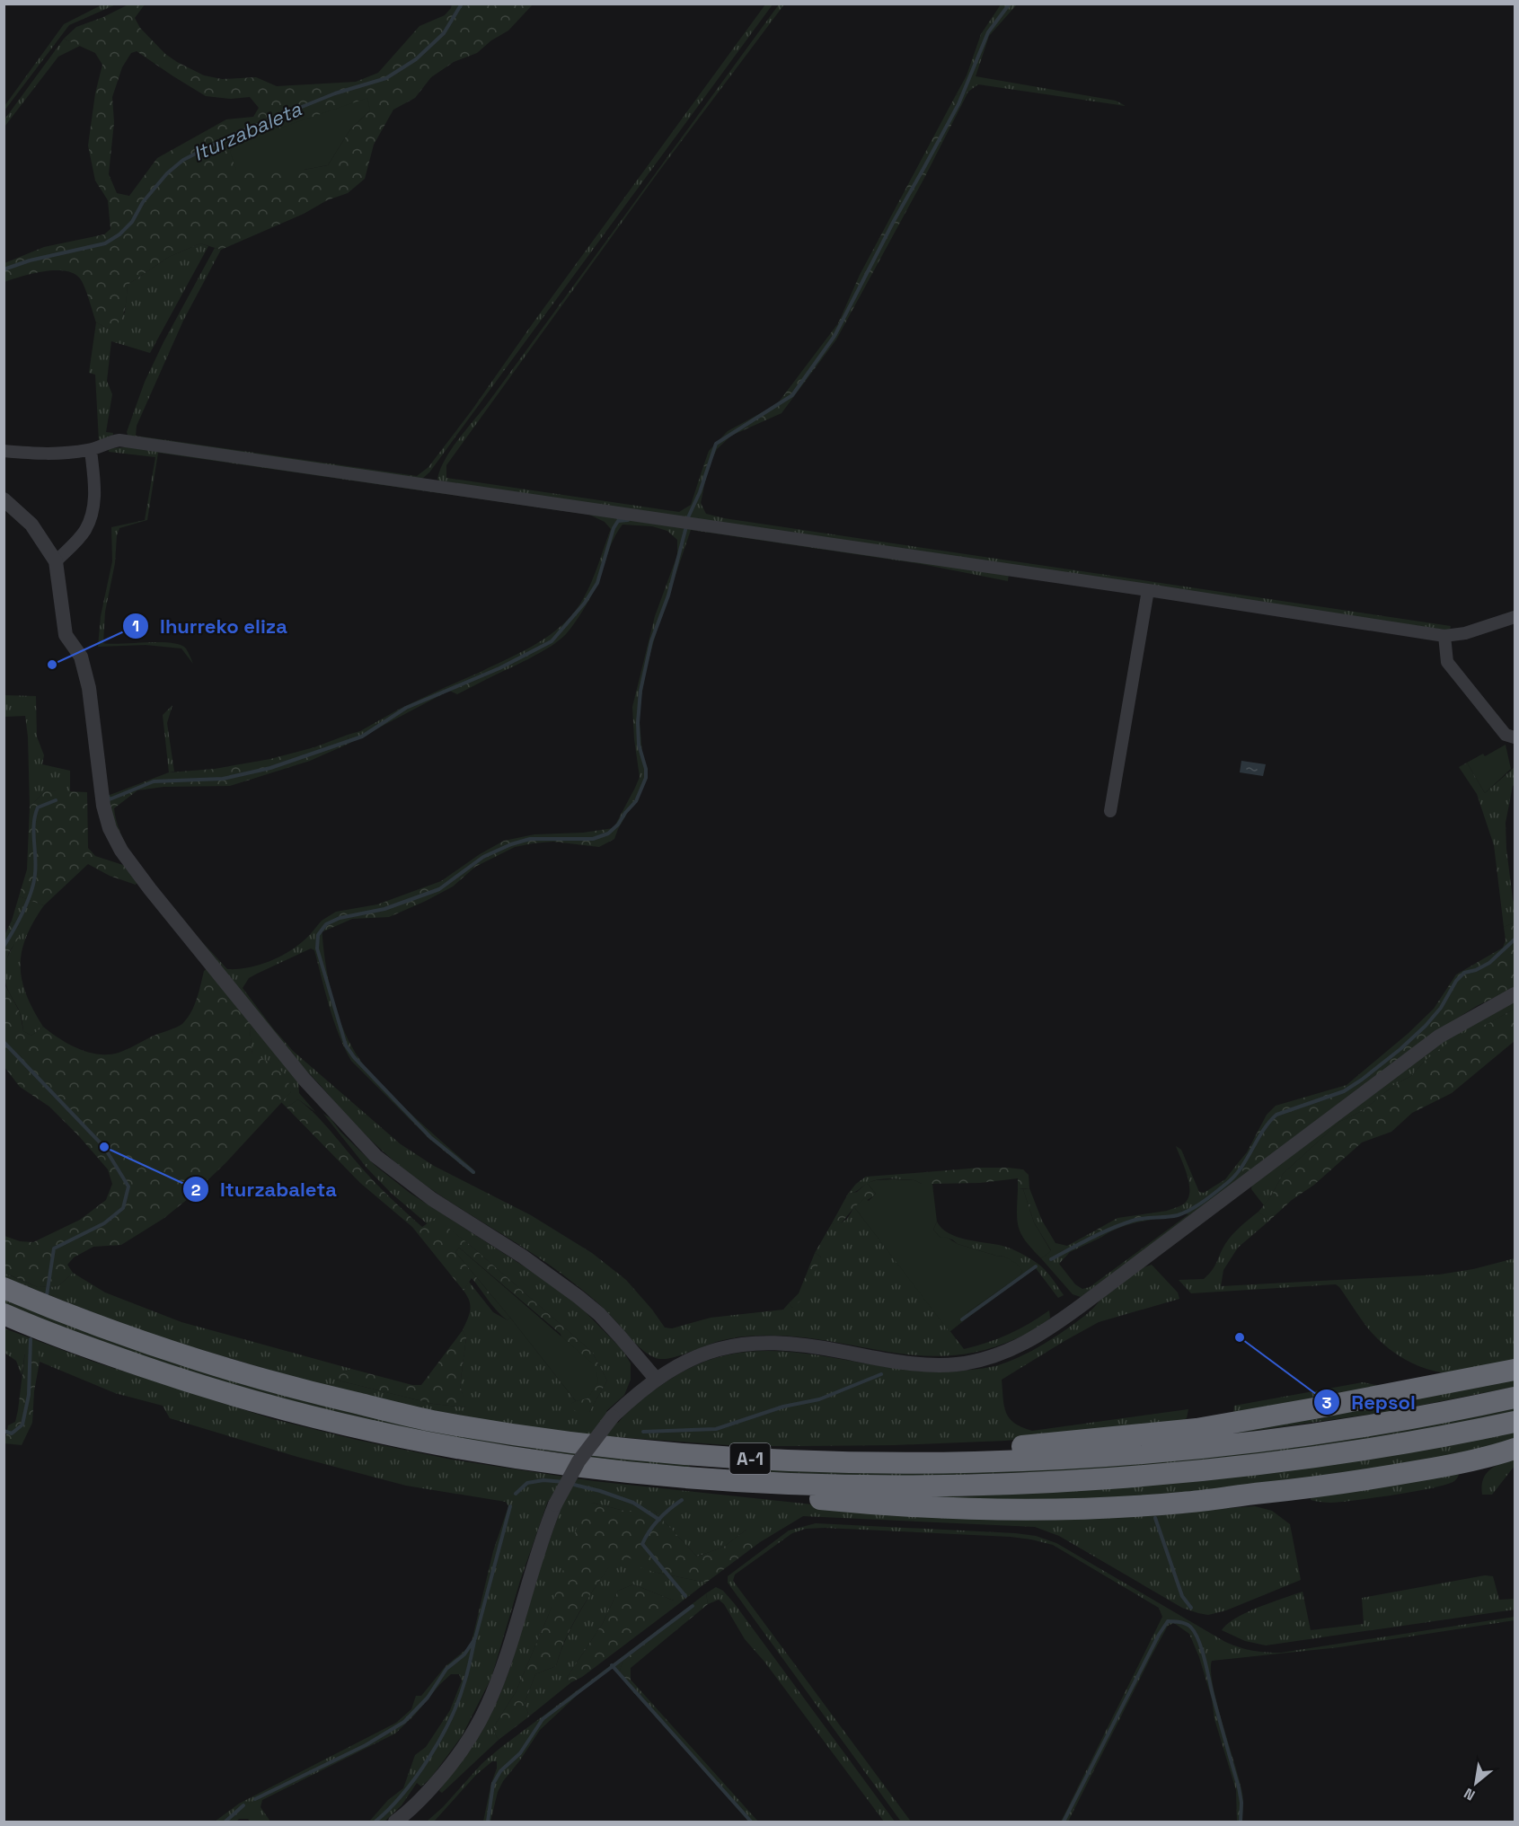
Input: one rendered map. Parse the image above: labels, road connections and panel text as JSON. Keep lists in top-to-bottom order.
{
  "streets": {
    "highway": ["A-1"]
  },
  "water": ["Iturzabaleta"],
  "places": ["Ihurreko eliza", "Iturzabaleta", "Repsol"],
  "north": "bottom left"
}
